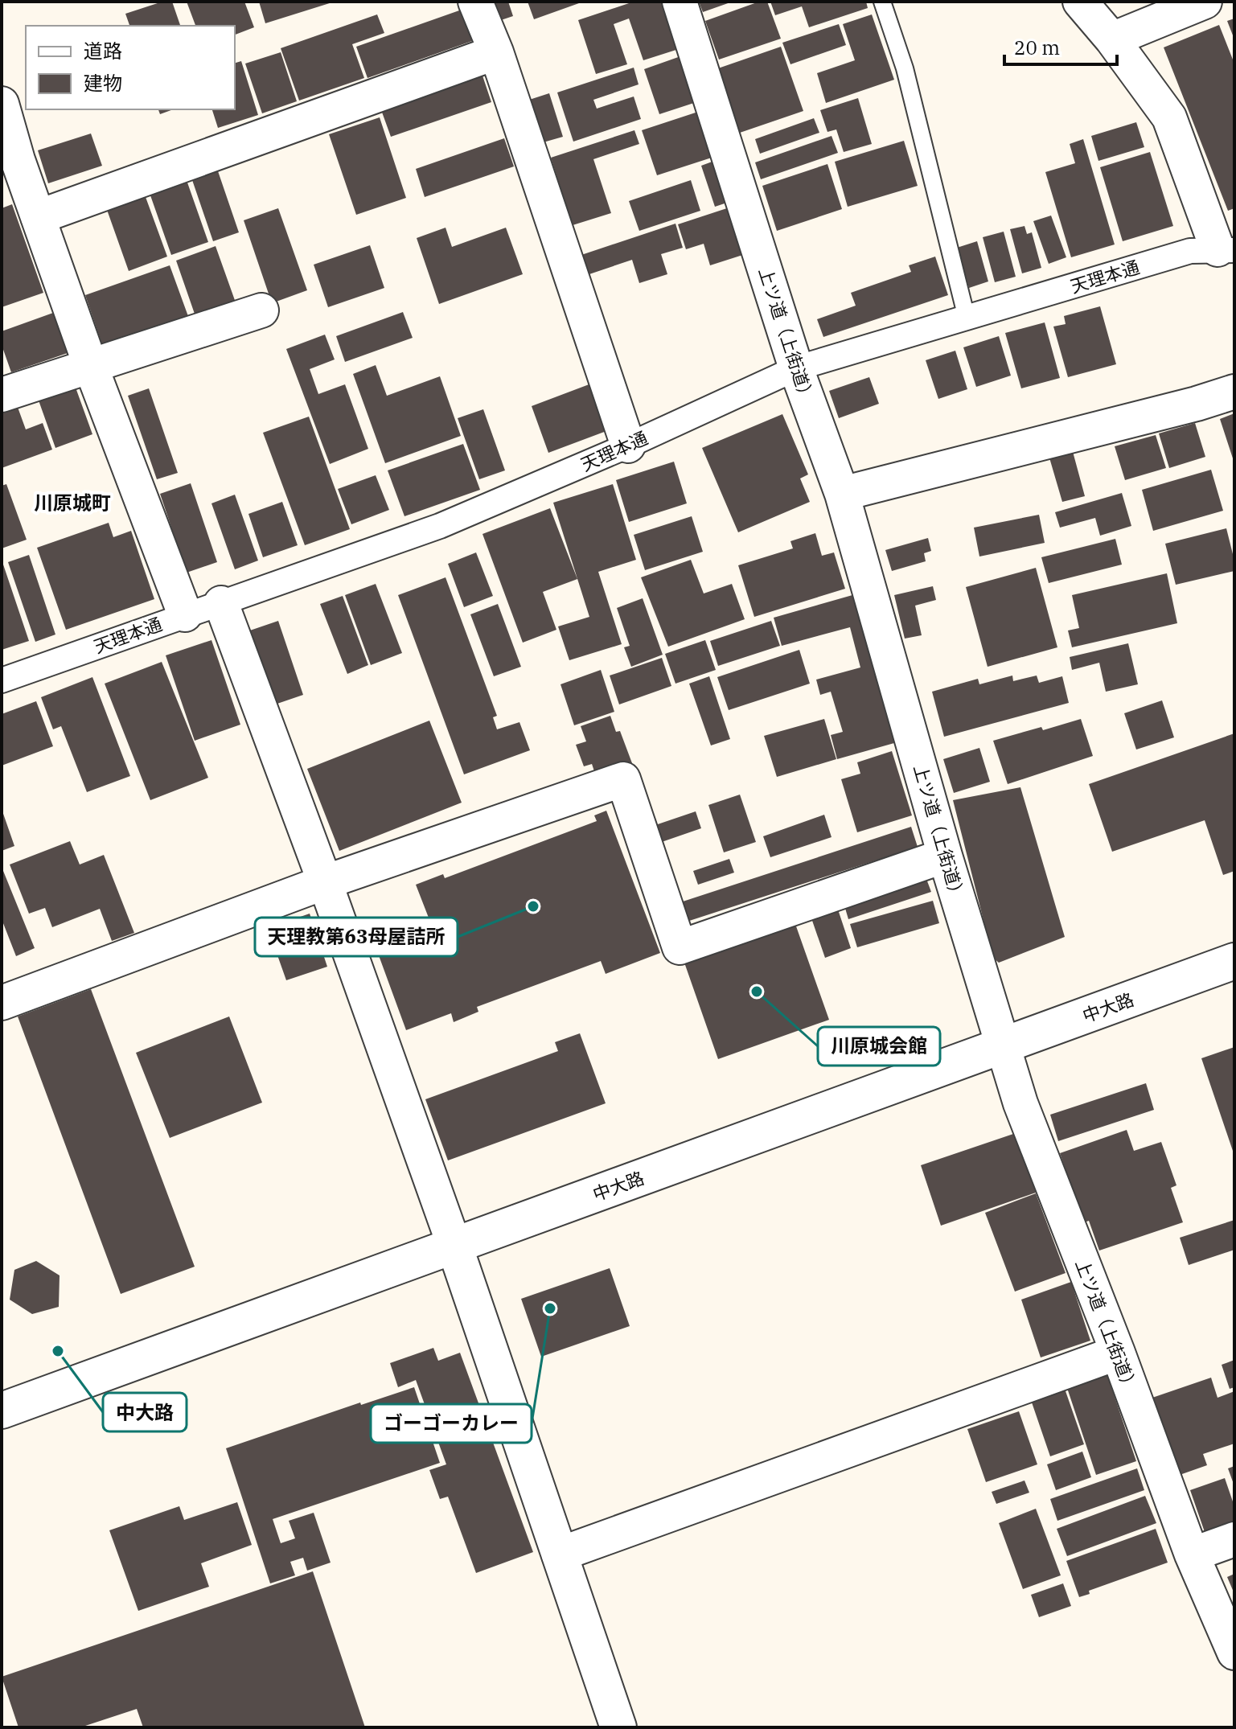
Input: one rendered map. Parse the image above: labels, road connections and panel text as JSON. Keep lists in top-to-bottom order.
{
  "streets": {
    "street": ["天理本通", "上ツ道（上街道）", "中大路"]
  },
  "crossings": [
    ["天理本通", "上ツ道（上街道）"],
    ["上ツ道（上街道）", "中大路"]
  ],
  "districts": ["川原城町"],
  "places": [
    "天理教第63母屋詰所",
    "川原城会館",
    "ゴーゴーカレー",
    "中大路"
  ],
  "legend": ["道路", "建物"],
  "scale_bar": "20 m"
}
